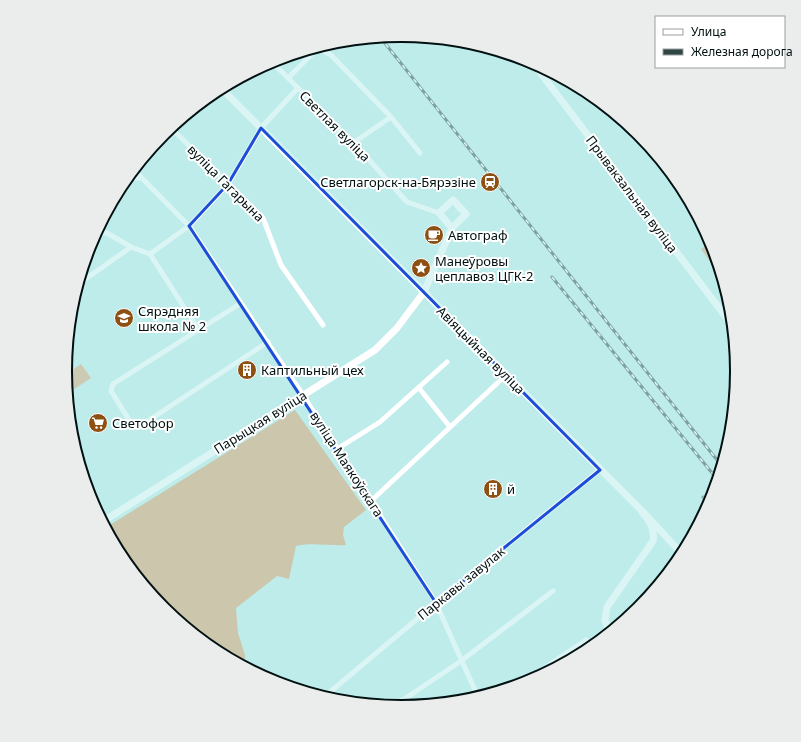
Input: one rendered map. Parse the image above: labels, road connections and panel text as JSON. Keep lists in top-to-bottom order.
{
  "streets": {
    "street": [
      "Светлая вуліца",
      "вуліца Гагарына",
      "Прывакзальная вуліца",
      "Авіяцыйная вуліца",
      "Парыцкая вуліца",
      "вуліца Маякоўскага",
      "Паркавы завулак"
    ]
  },
  "crossings": [
    ["Авіяцыйная вуліца", "Парыцкая вуліца"],
    ["Авіяцыйная вуліца", "Паркавы завулак"],
    ["Парыцкая вуліца", "вуліца Маякоўскага"],
    ["вуліца Маякоўскага", "Паркавы завулак"]
  ],
  "places": {
    "station": ["Светлагорск-на-Бярэзіне"],
    "cafe": ["Автограф"],
    "place": ["Манеўровы цеплавоз ЦГК-2"],
    "school or university": ["Сярэдняя школа № 2"],
    "building": ["Каптильный цех", "й"],
    "supermarket": ["Светофор"]
  },
  "legend": ["Улица", "Железная дорога"]
}
